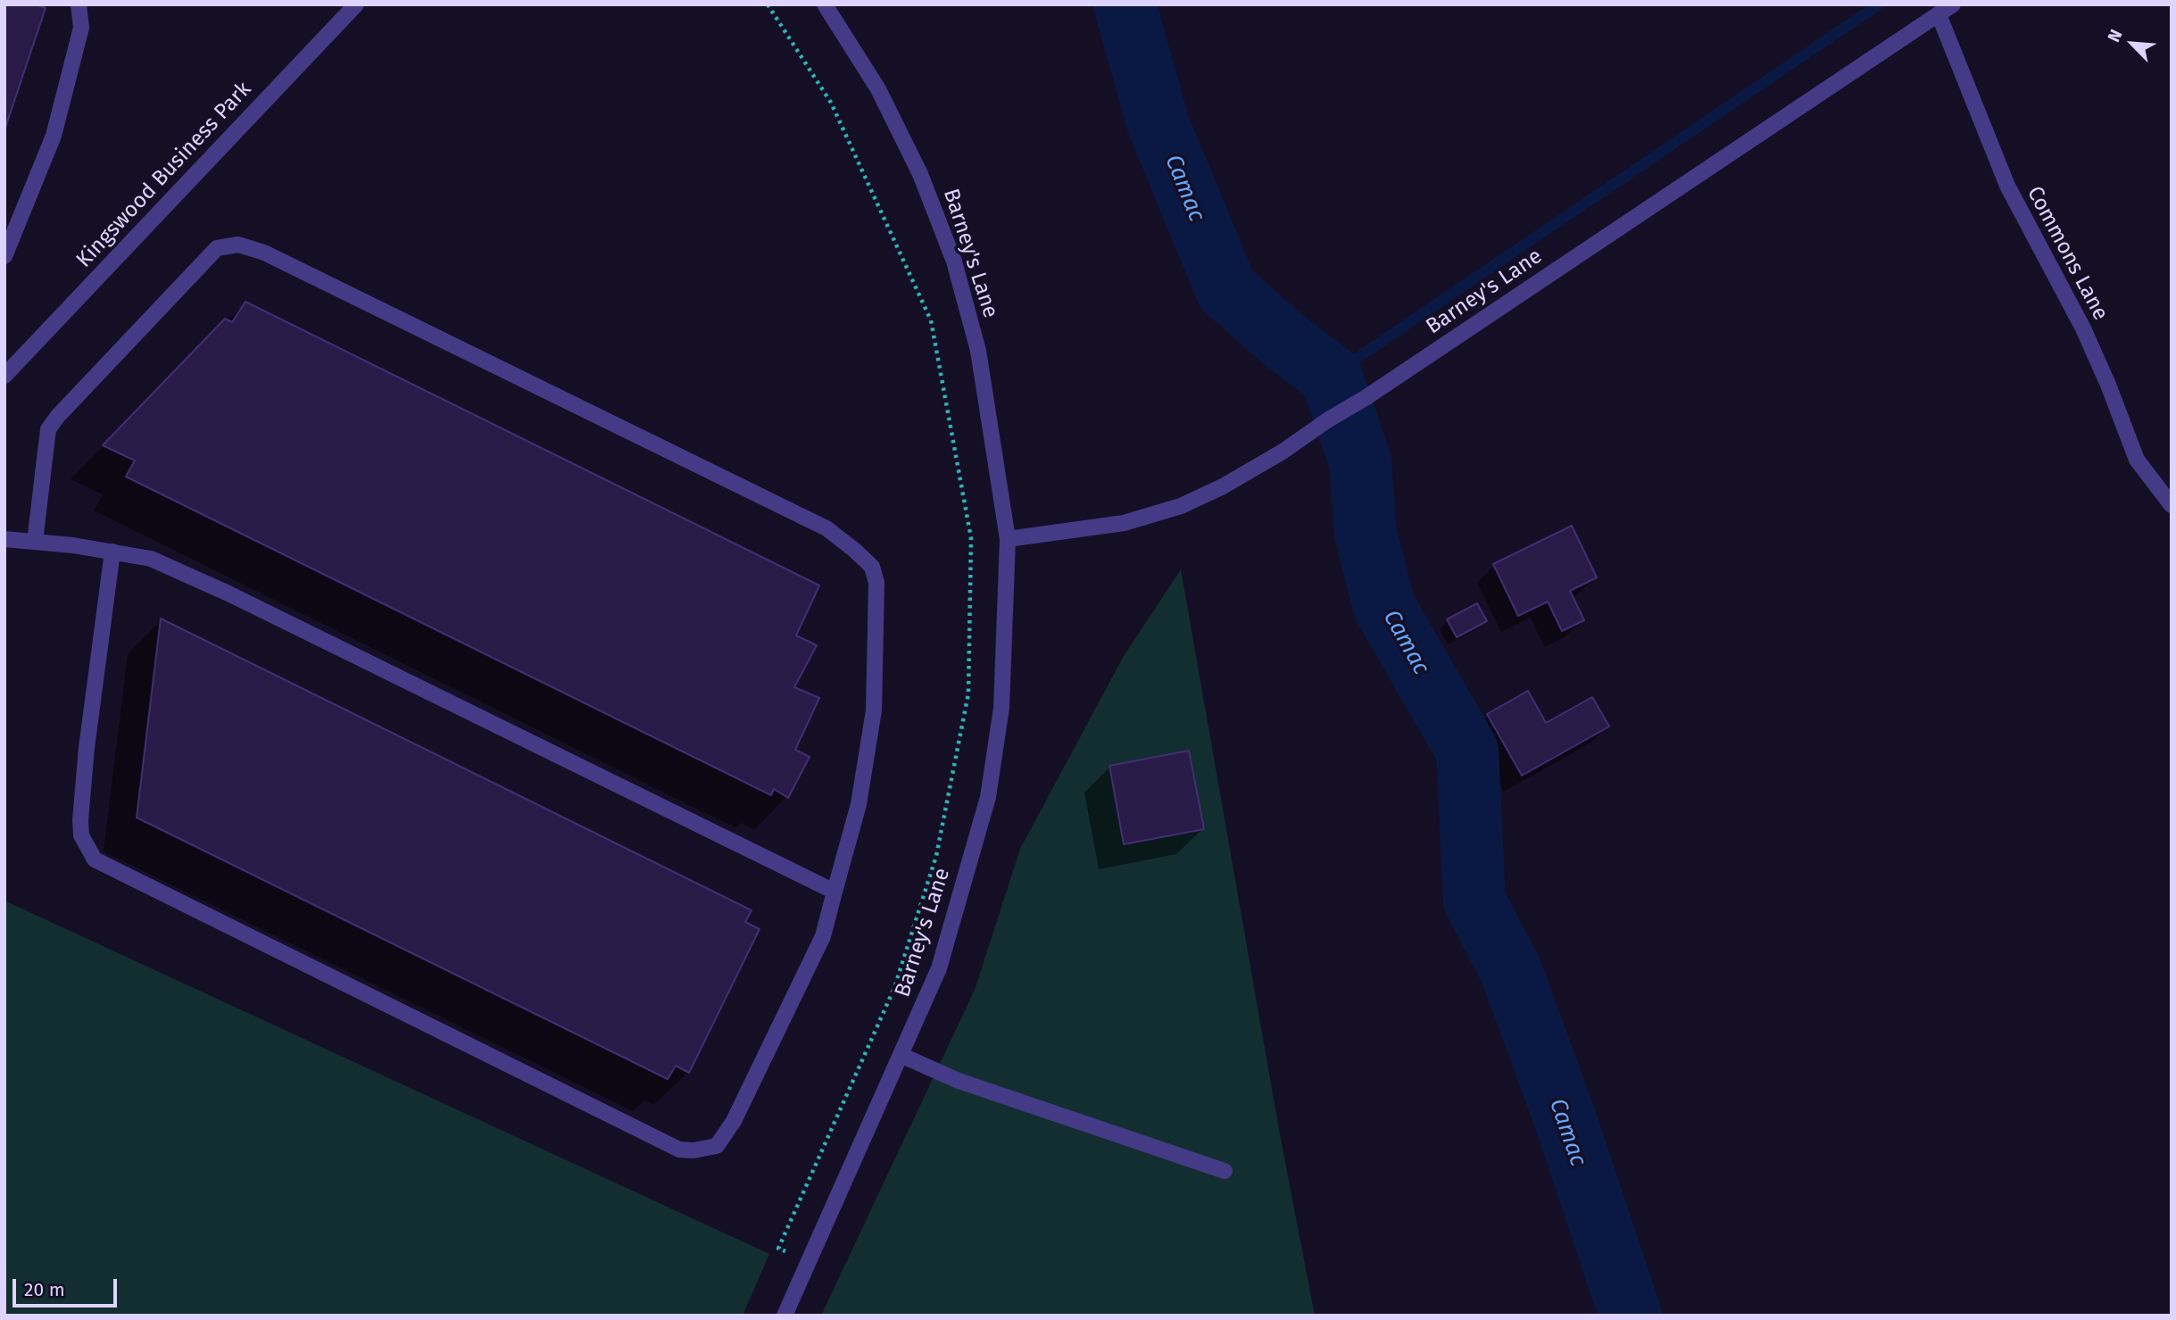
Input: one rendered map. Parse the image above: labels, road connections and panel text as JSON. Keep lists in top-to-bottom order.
{
  "streets": {
    "street": ["Kingswood Business Park", "Barney's Lane", "Commons Lane"]
  },
  "crossings": [
    ["Barney's Lane", "Commons Lane"]
  ],
  "water": ["Camac"],
  "scale_bar": "20 m",
  "north": "top left"
}
